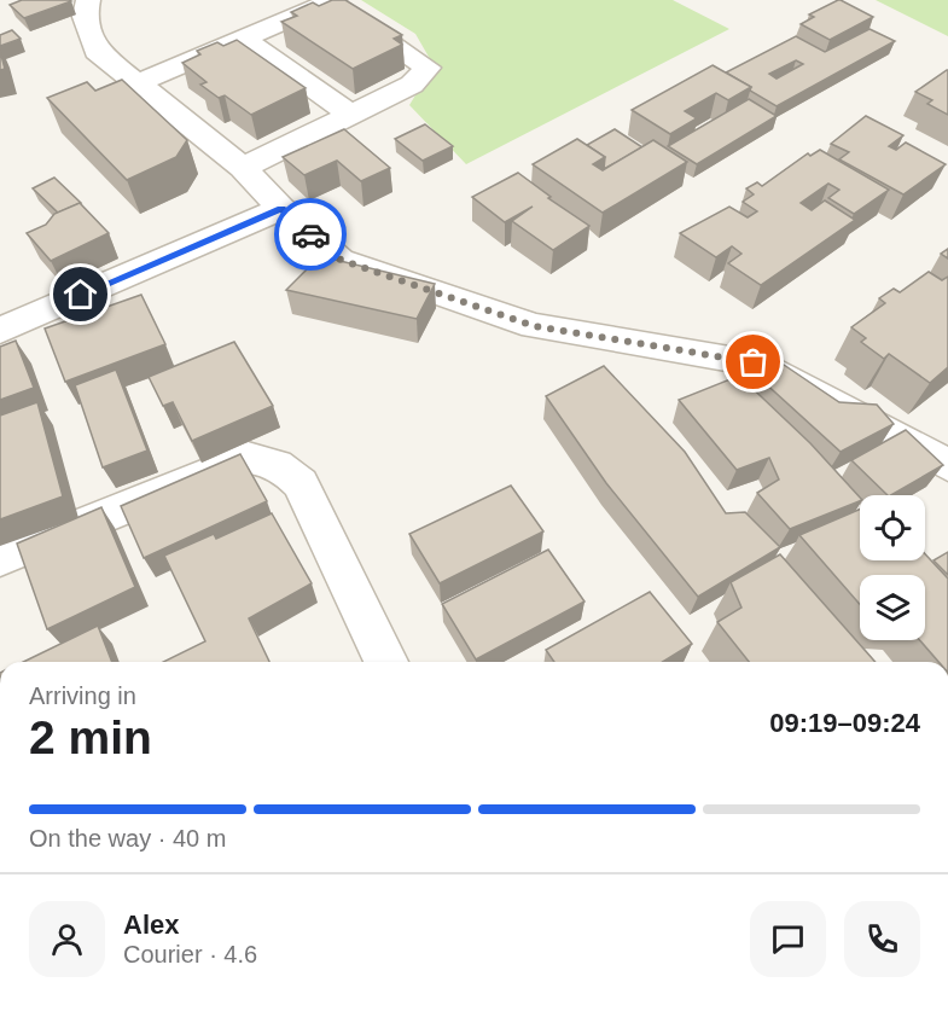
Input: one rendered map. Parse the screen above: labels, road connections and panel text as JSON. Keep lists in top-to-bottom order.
{
  "page": {
    "heading": ["2 min", "Arriving in", "09:19–09:24"],
    "panel": ["Alex", "Courier · 4.6"],
    "bar": "On the way · 40 m"
  }
}
